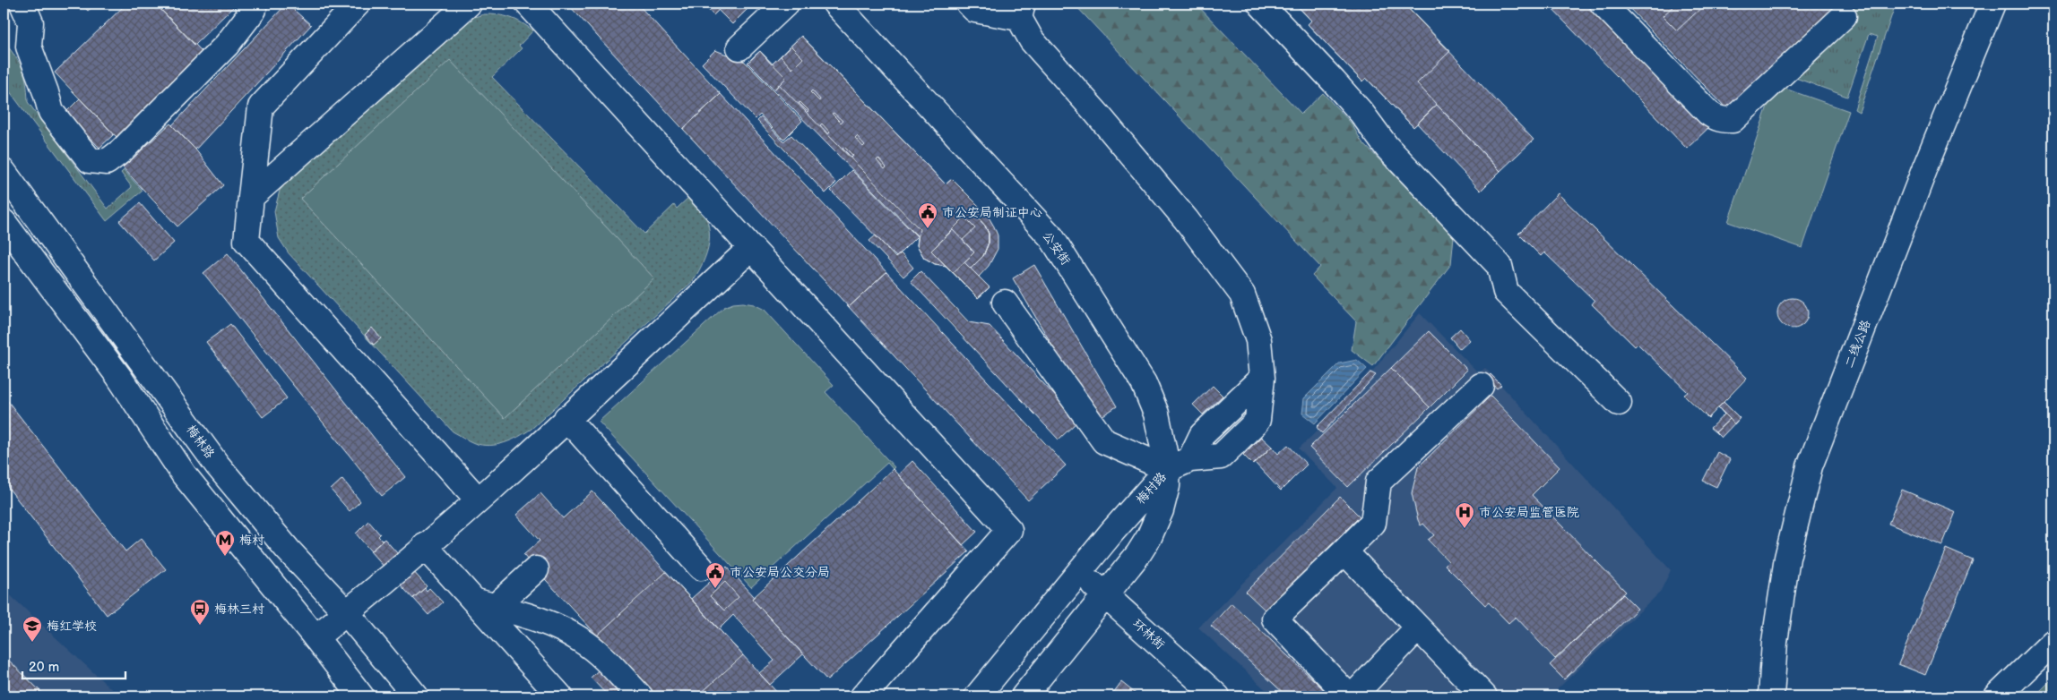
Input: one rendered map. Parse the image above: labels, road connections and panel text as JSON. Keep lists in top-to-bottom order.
{
  "streets": {
    "street": [
      "公安街",
      "二线公路",
      "梅林路",
      "梅村路",
      "环林街"
    ]
  },
  "crossings": [
    ["公安街", "梅村路"],
    ["梅村路", "环林街"]
  ],
  "places": {
    "public building": ["市公安局制证中心", "市公安局公交分局"],
    "hospital": ["市公安局监管医院"],
    "metro station": ["梅村"],
    "bus stop": ["梅林三村"],
    "school or university": ["梅红学校"]
  },
  "scale_bar": "20 m"
}
